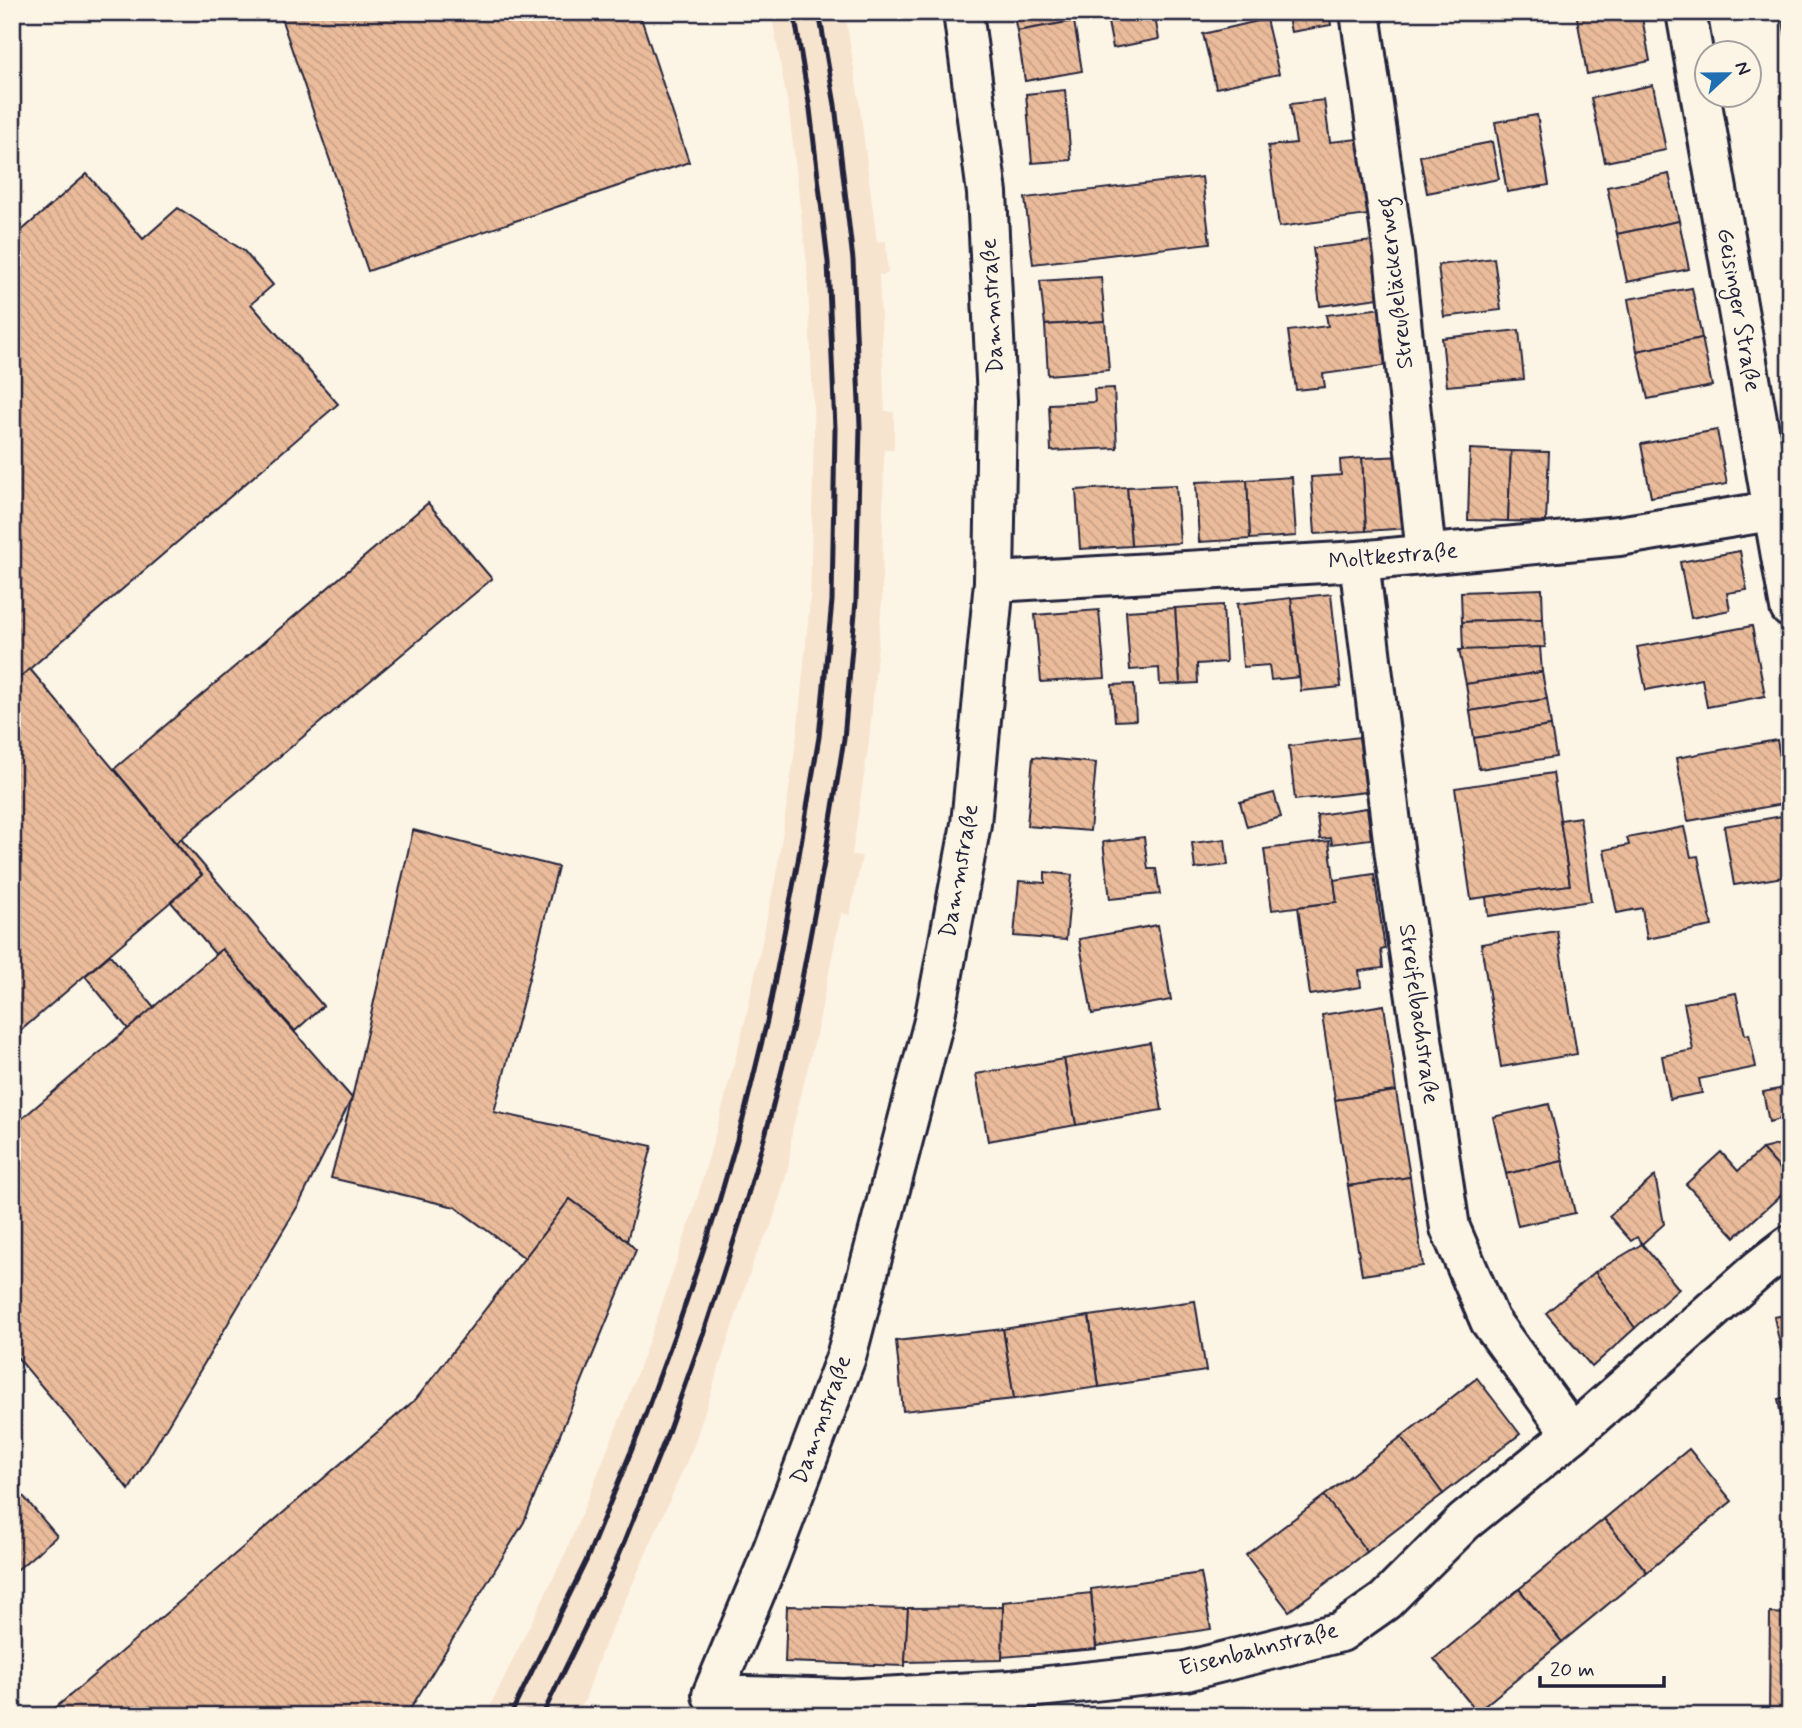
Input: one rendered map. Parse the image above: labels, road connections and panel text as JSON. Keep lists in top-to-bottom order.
{
  "streets": {
    "street": [
      "Streußeläckerweg",
      "Dammstraße",
      "Geisinger Straße",
      "Moltkestraße",
      "Streifelbachstraße",
      "Eisenbahnstraße"
    ]
  },
  "crossings": [
    ["Streußeläckerweg", "Moltkestraße"],
    ["Dammstraße", "Moltkestraße"],
    ["Dammstraße", "Eisenbahnstraße"],
    ["Geisinger Straße", "Moltkestraße"],
    ["Moltkestraße", "Streifelbachstraße"],
    ["Streifelbachstraße", "Eisenbahnstraße"]
  ],
  "scale_bar": "20 m",
  "north": "right"
}
